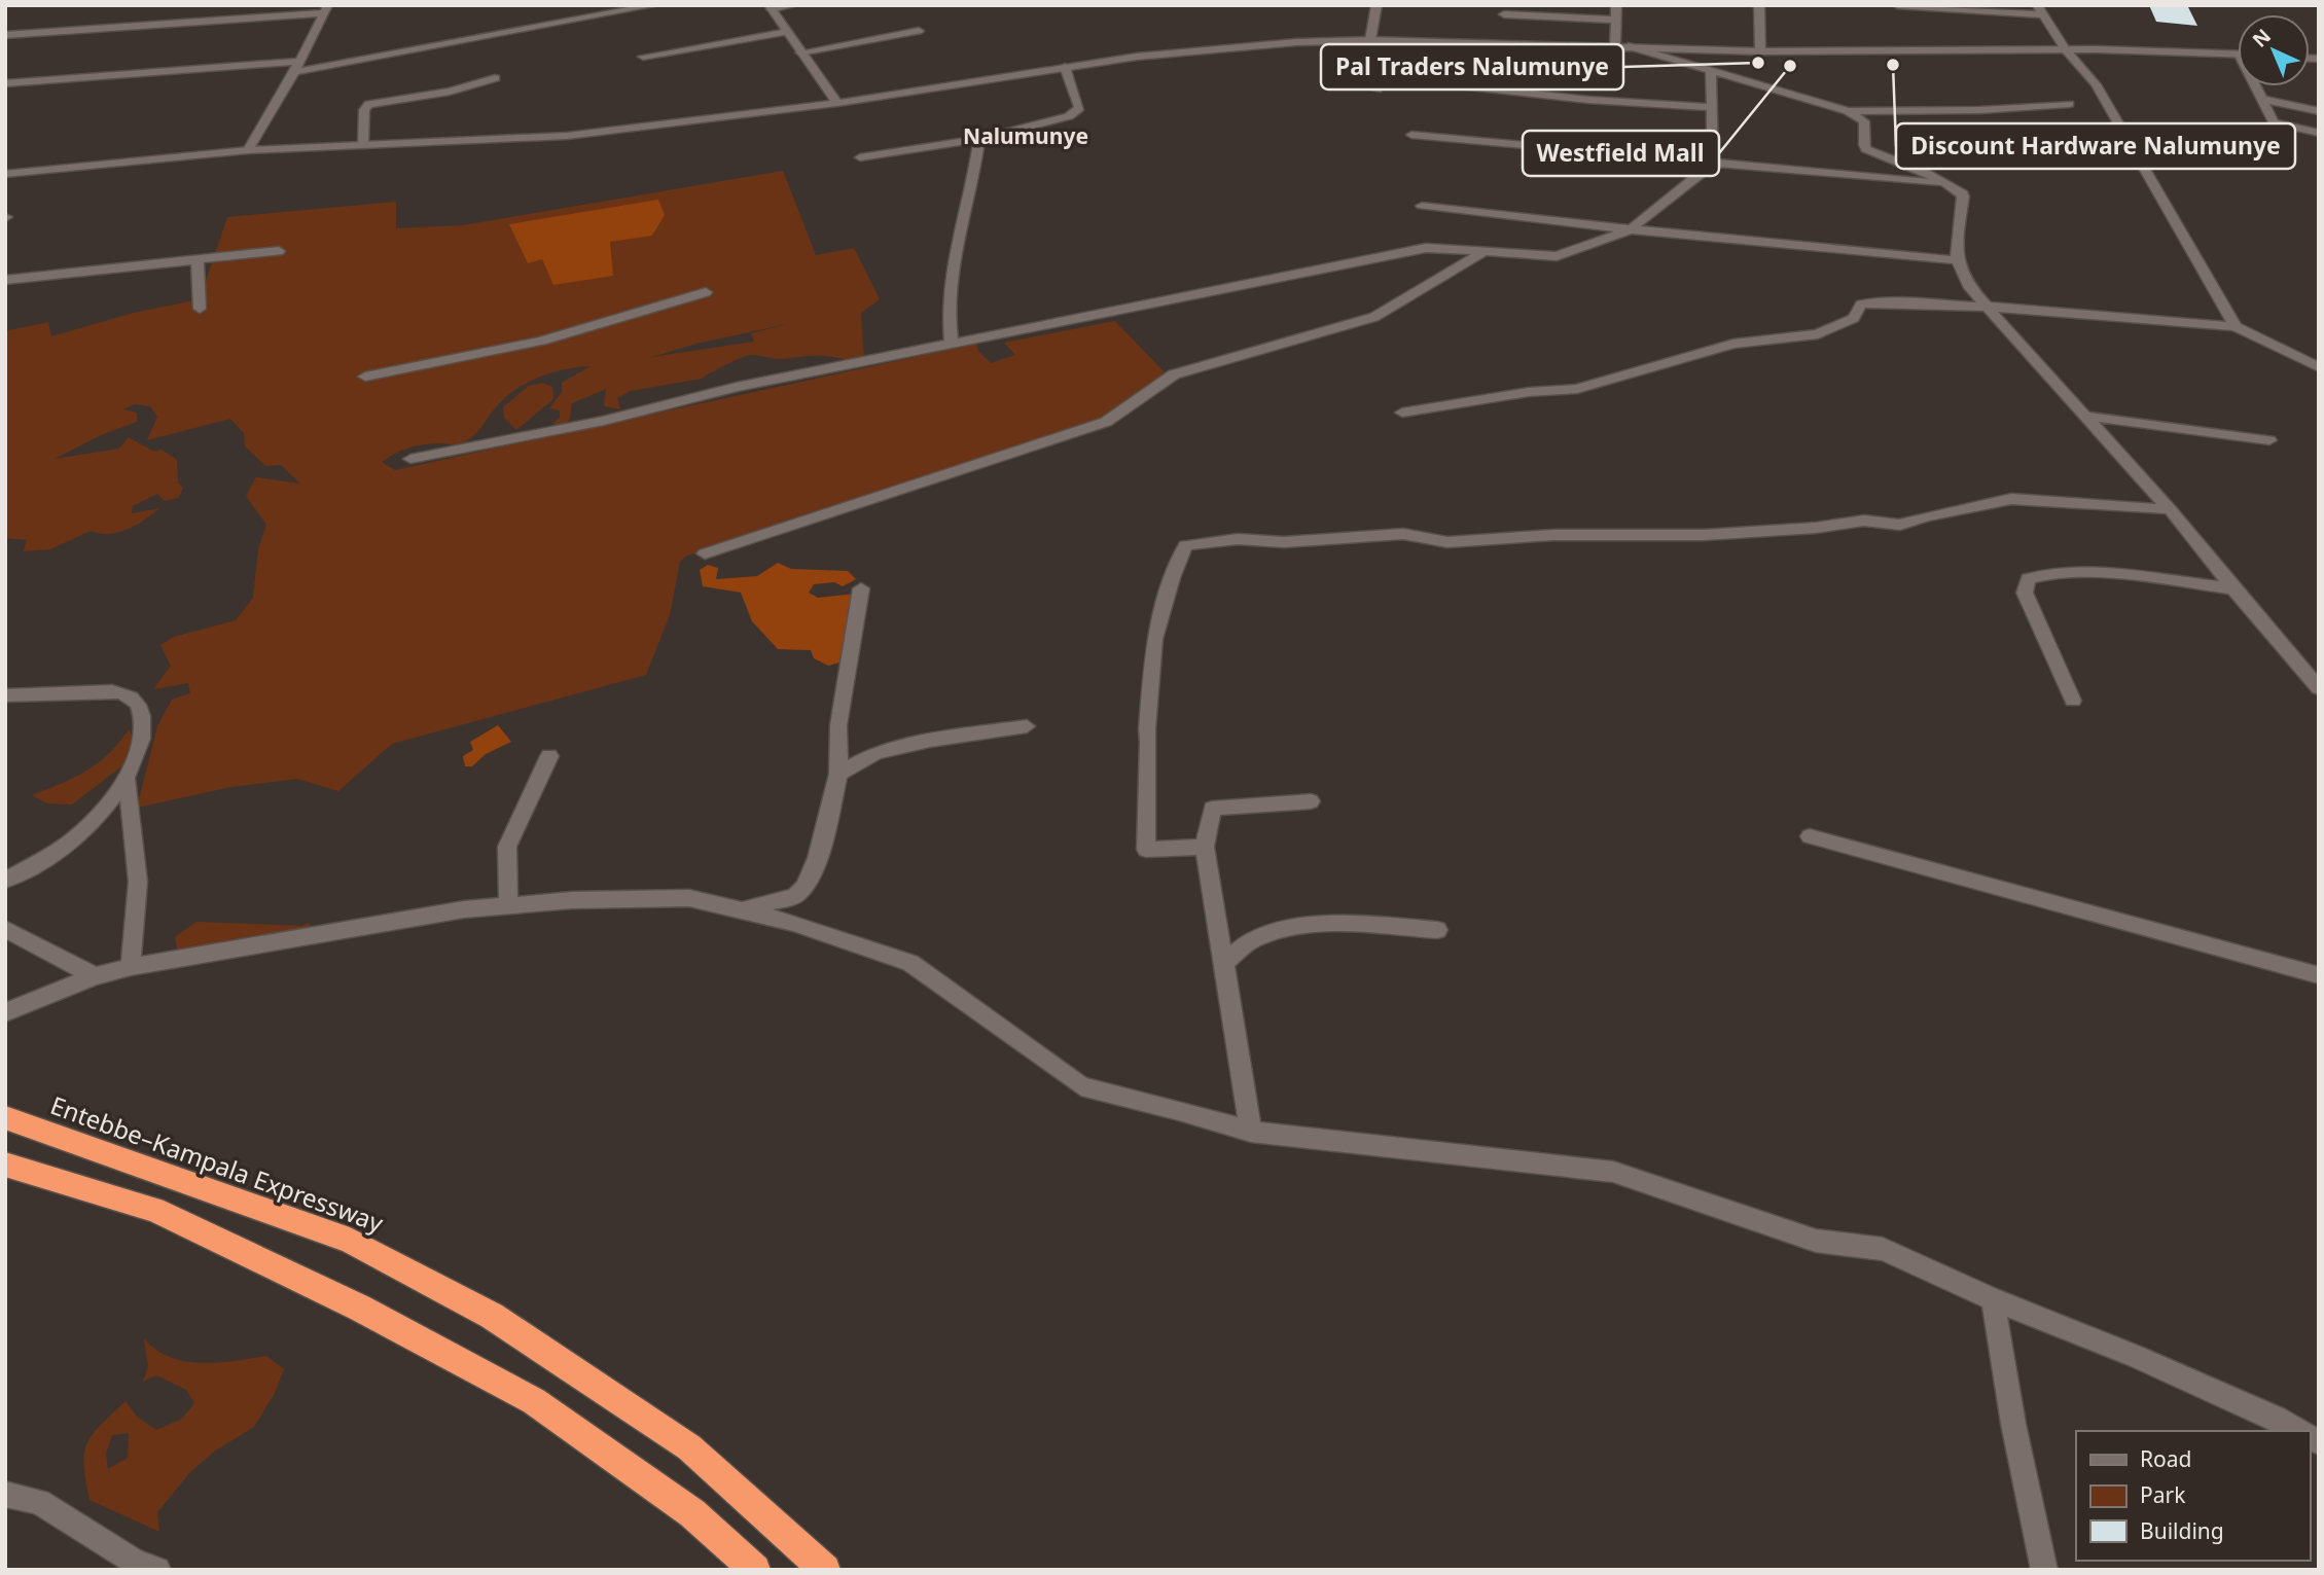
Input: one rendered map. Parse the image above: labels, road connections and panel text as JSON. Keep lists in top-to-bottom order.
{
  "streets": {
    "highway": ["Entebbe–Kampala Expressway"]
  },
  "districts": ["Nalumunye"],
  "places": ["Pal Traders Nalumunye", "Discount Hardware Nalumunye", "Westfield Mall"],
  "legend": ["Road", "Park", "Building"],
  "north": "top left"
}
